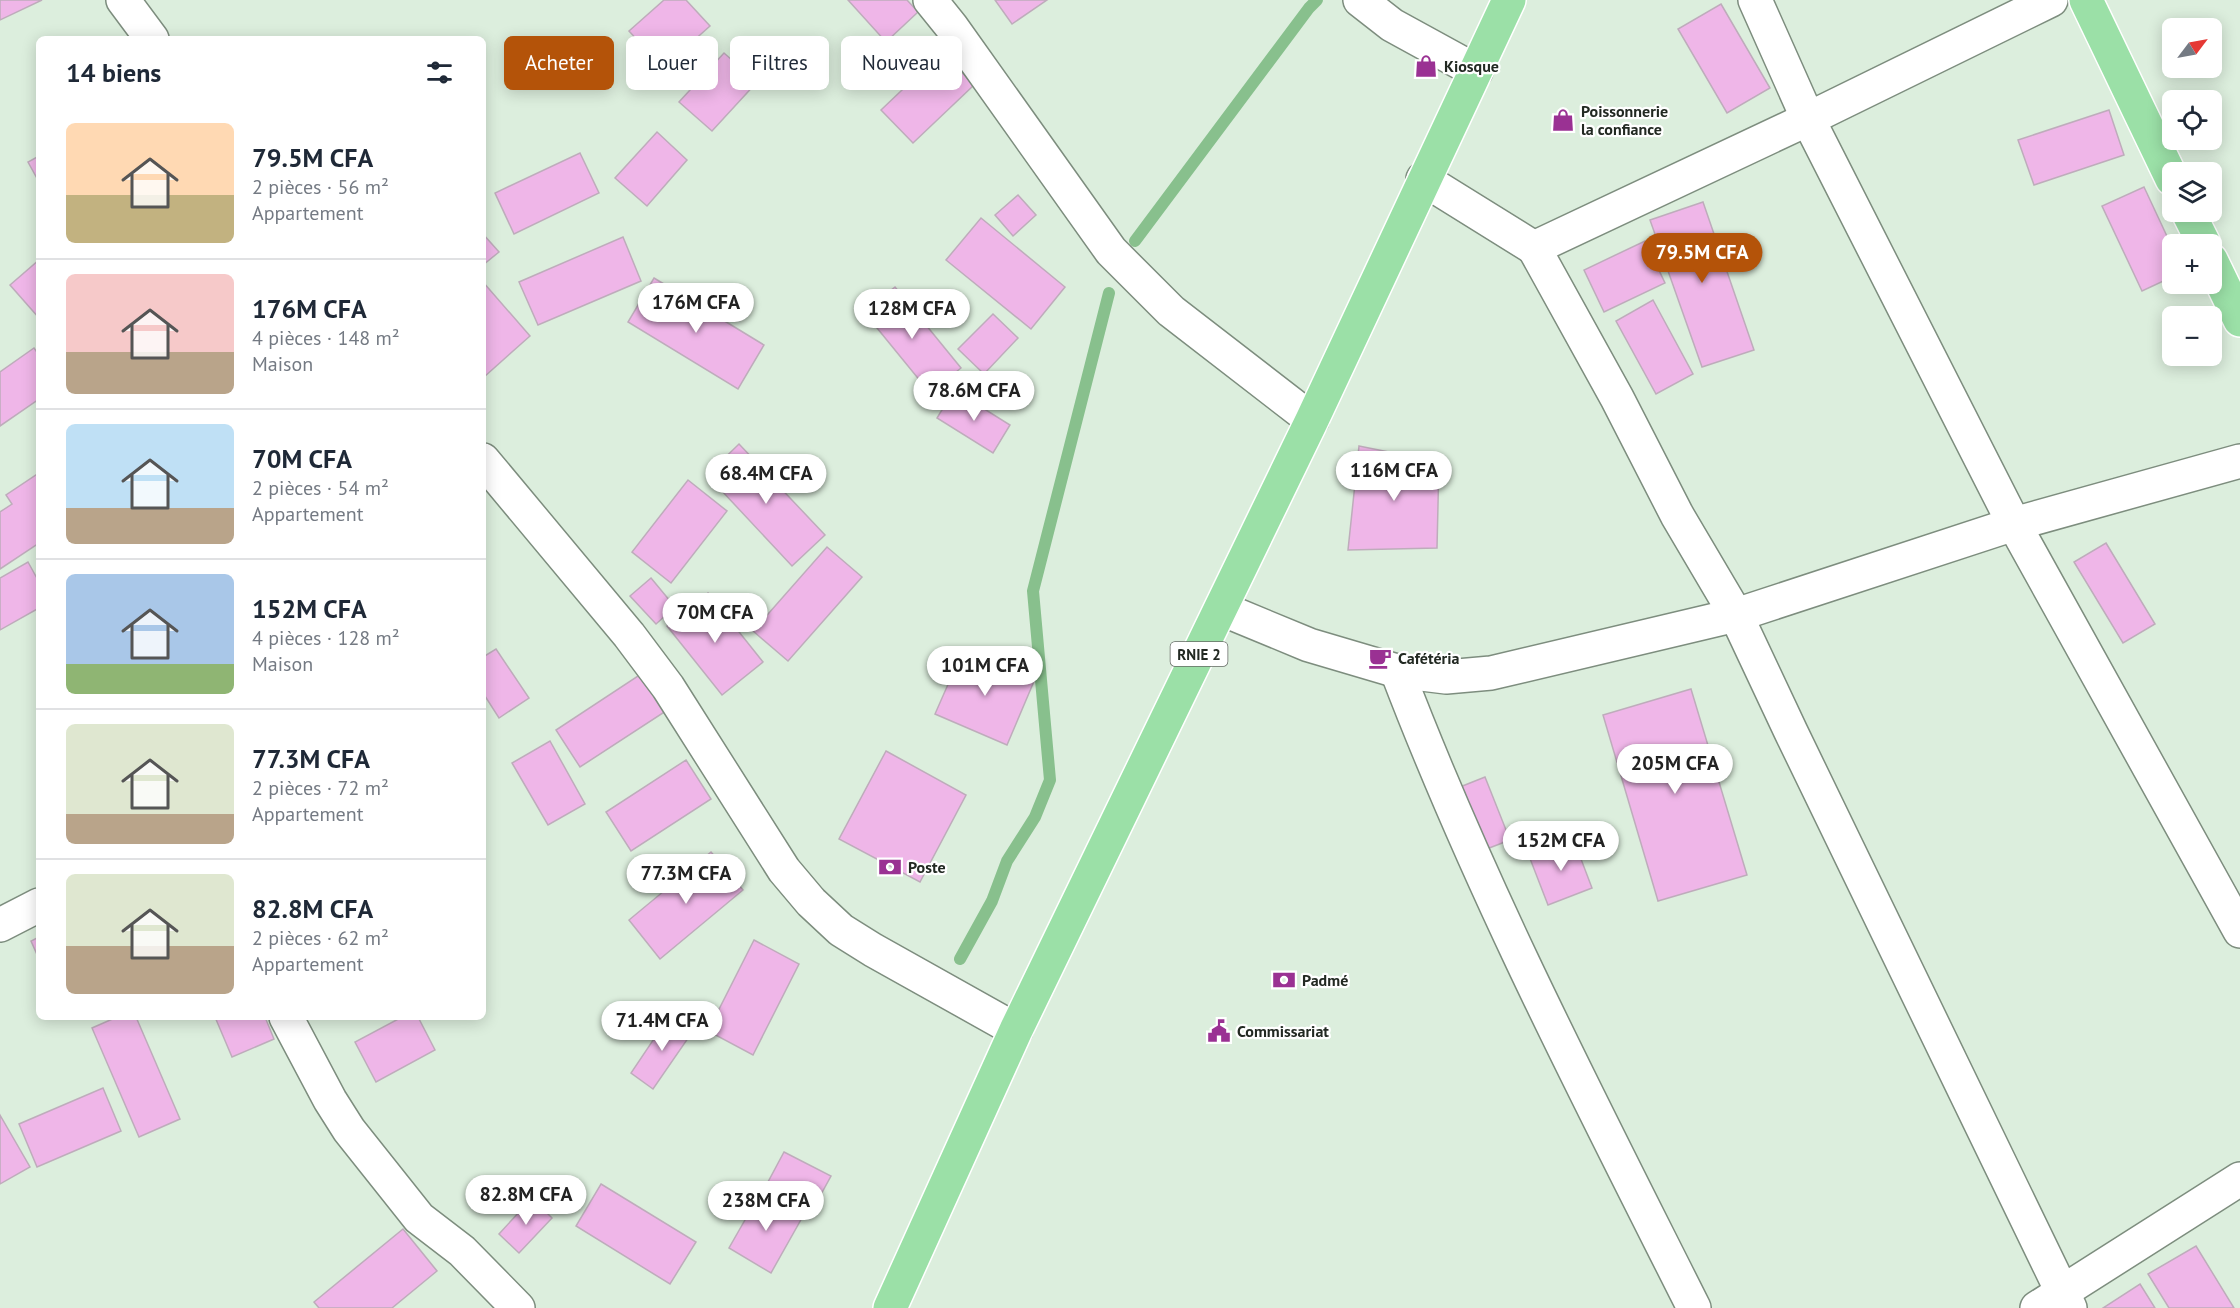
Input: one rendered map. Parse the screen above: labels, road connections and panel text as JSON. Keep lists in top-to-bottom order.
{
  "streets": {
    "main road": ["RNIE 2"]
  },
  "places": {
    "shop": ["Kiosque", "Poissonnerie la confiance"],
    "cafe": ["Cafétéria"],
    "bank": ["Poste", "Padmé"],
    "public building": ["Commissariat"]
  },
  "north": "top right",
  "page": {
    "map_buttons": ["+", "−"],
    "chip": [
      "Acheter",
      "Louer",
      "Filtres",
      "Nouveau"
    ],
    "heading": "14 biens",
    "list": [
      {
        "name": "79.5M CFA",
        "note": "2 pièces · 56 m² · Appartement"
      },
      {
        "name": "176M CFA",
        "note": "4 pièces · 148 m² · Maison"
      },
      {
        "name": "70M CFA",
        "note": "2 pièces · 54 m² · Appartement"
      },
      {
        "name": "152M CFA",
        "note": "4 pièces · 128 m² · Maison"
      },
      {
        "name": "77.3M CFA",
        "note": "2 pièces · 72 m² · Appartement"
      },
      {
        "name": "82.8M CFA",
        "note": "2 pièces · 62 m² · Appartement"
      }
    ],
    "price": [
      "79.5M CFA",
      "176M CFA",
      "128M CFA",
      "78.6M CFA",
      "116M CFA",
      "68.4M CFA",
      "70M CFA",
      "101M CFA",
      "205M CFA",
      "152M CFA",
      "77.3M CFA",
      "71.4M CFA",
      "82.8M CFA",
      "238M CFA"
    ]
  }
}
